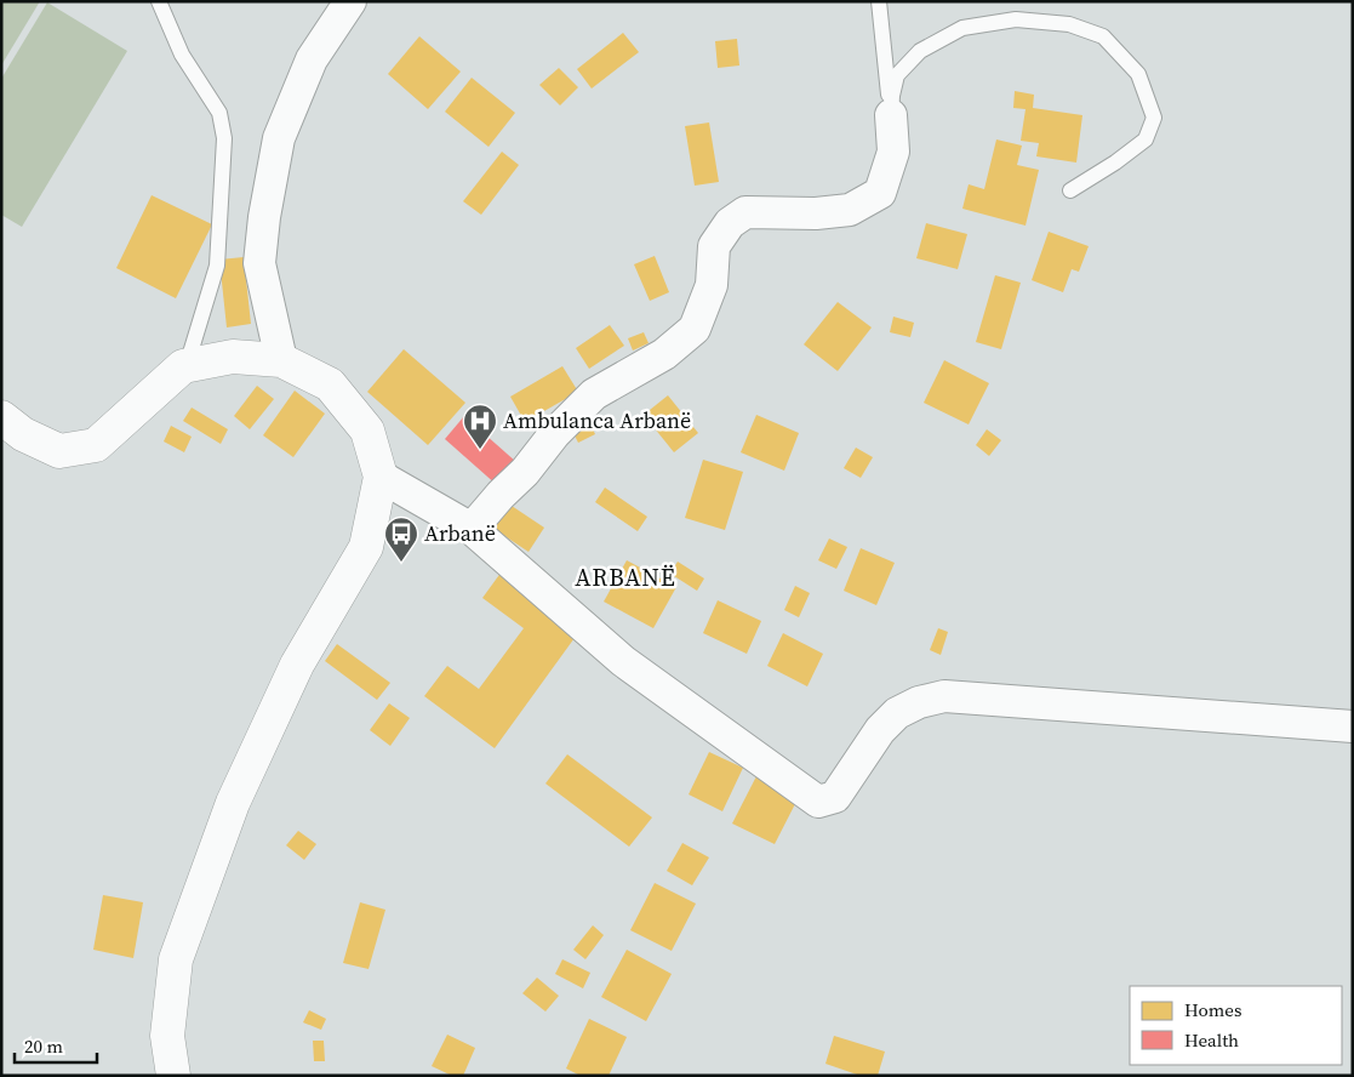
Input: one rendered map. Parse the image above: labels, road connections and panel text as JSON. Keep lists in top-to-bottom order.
{
  "districts": ["ARBANË"],
  "places": {
    "hospital": ["Ambulanca Arbanë"],
    "bus stop": ["Arbanë"]
  },
  "legend": ["Homes", "Health"],
  "scale_bar": "20 m"
}
